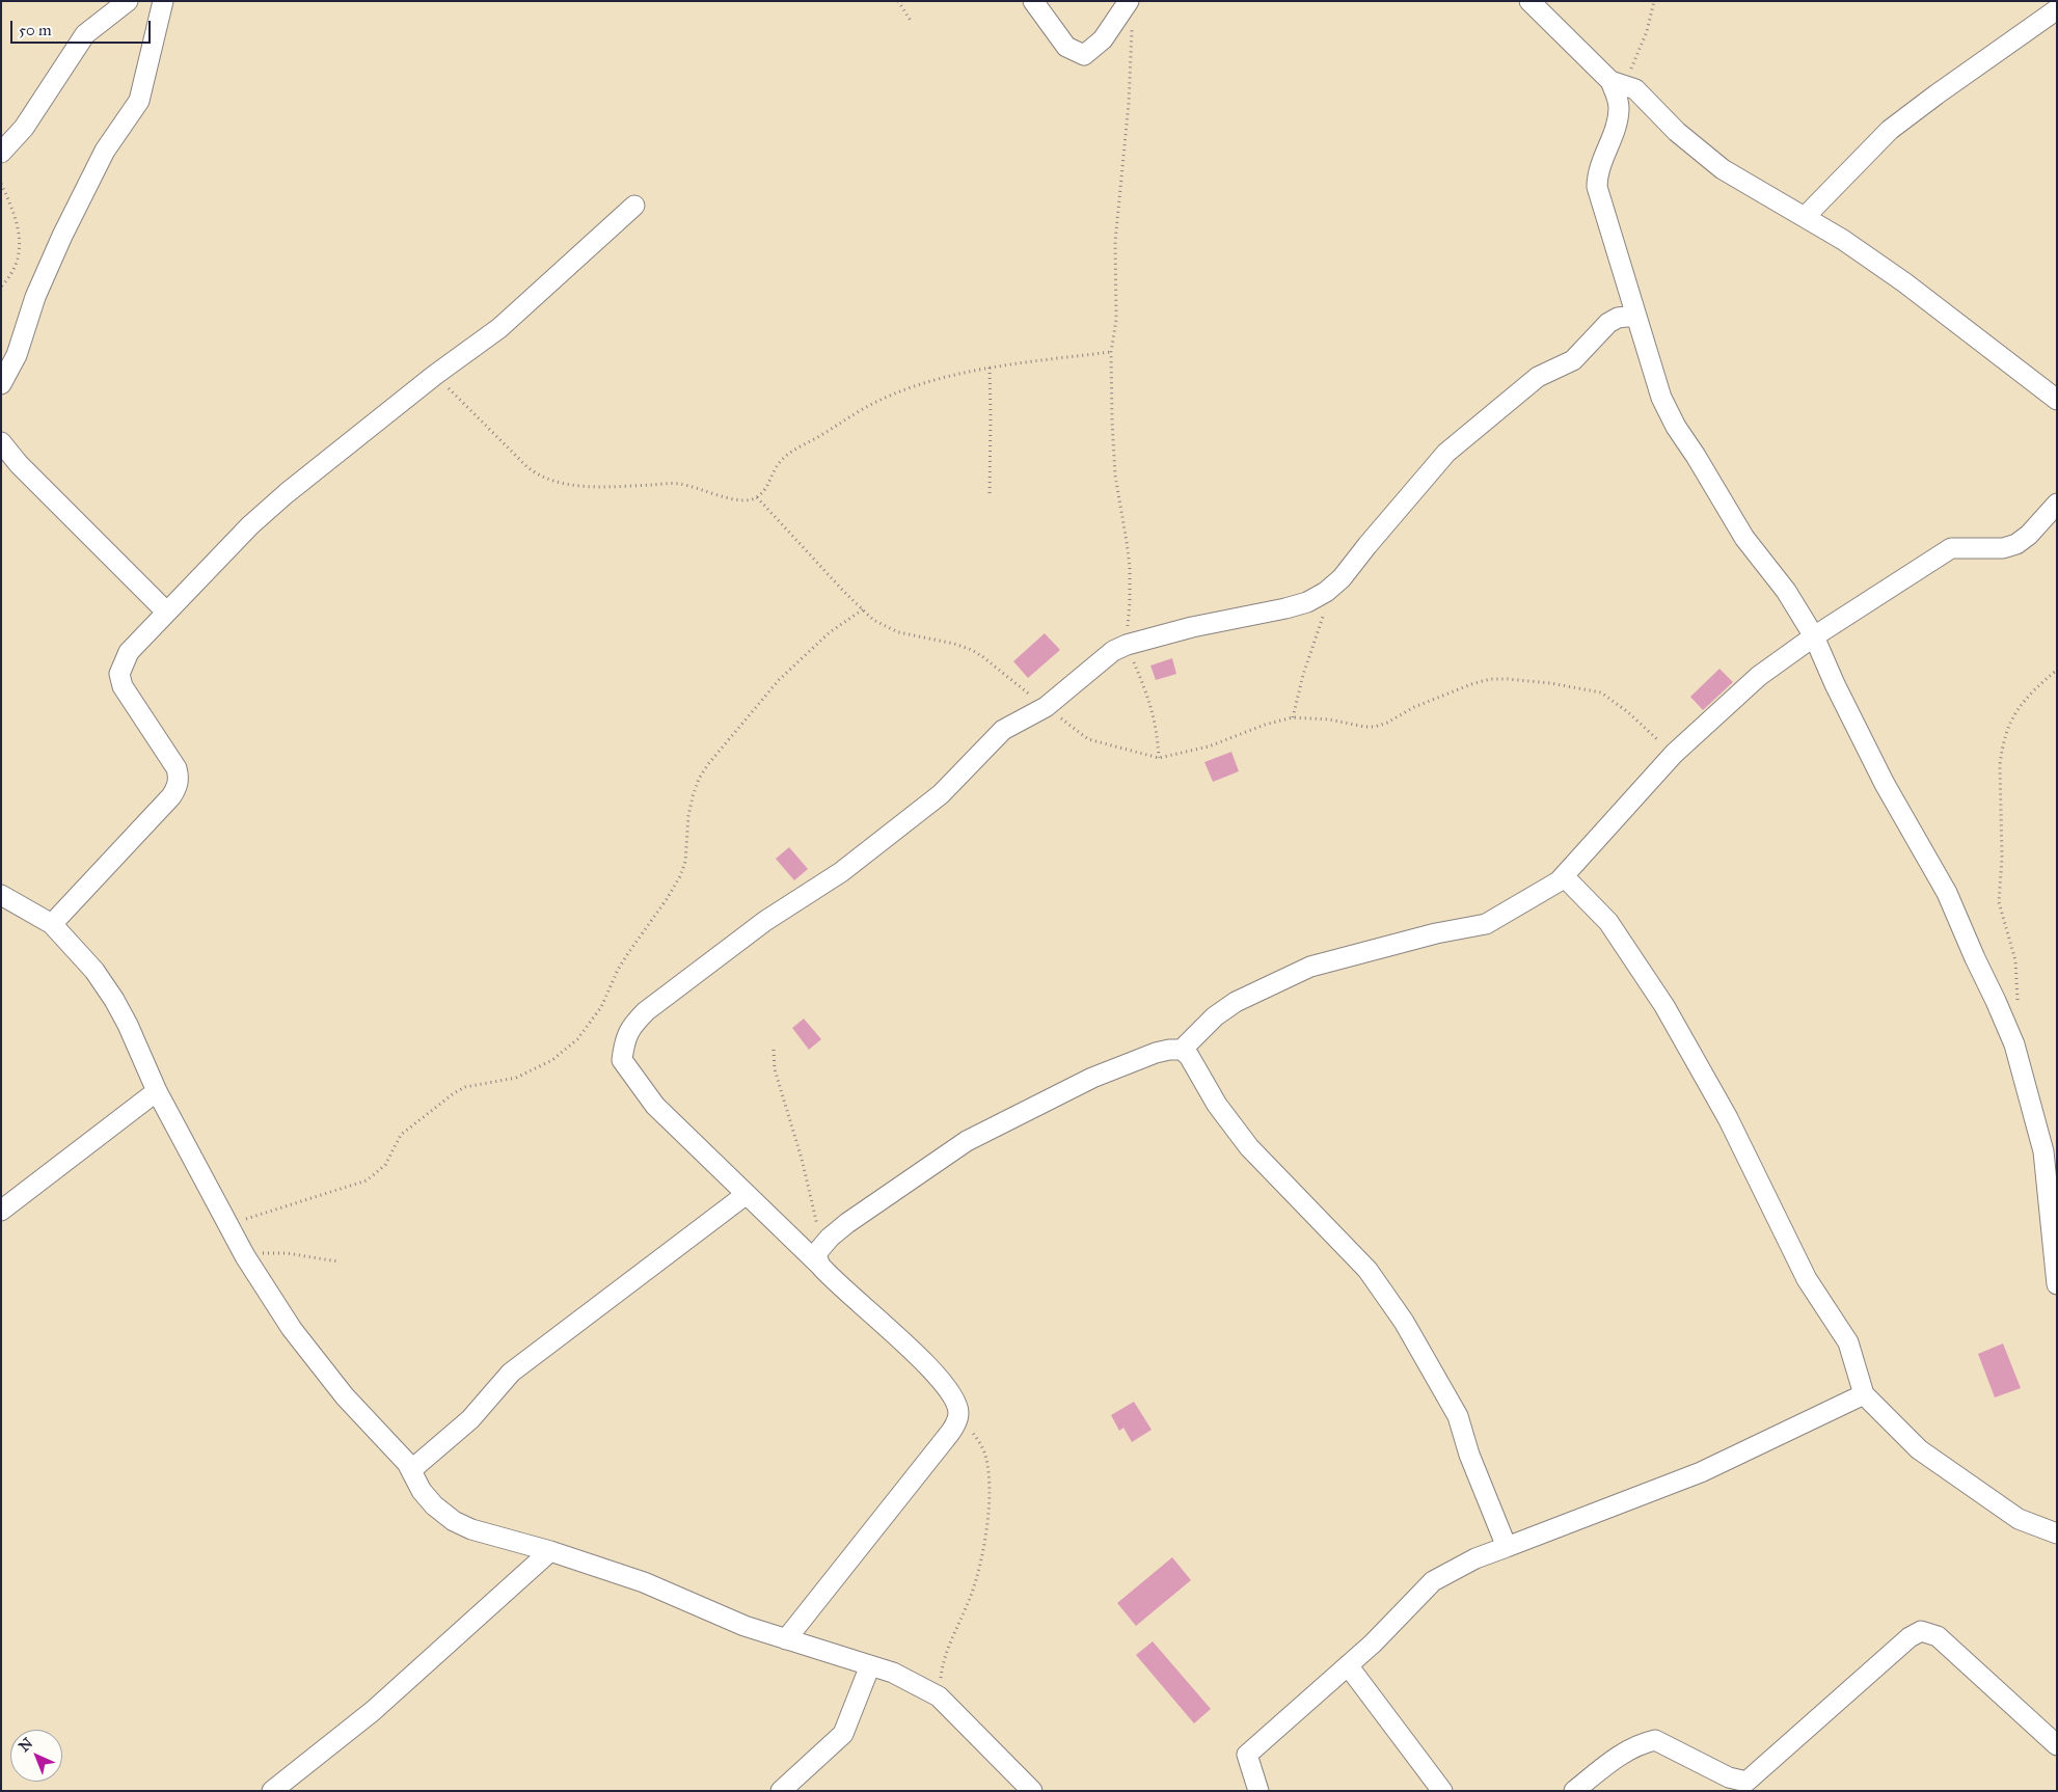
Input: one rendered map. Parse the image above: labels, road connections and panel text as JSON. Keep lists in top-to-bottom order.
{
  "scale_bar": "50 m",
  "north": "top left"
}
